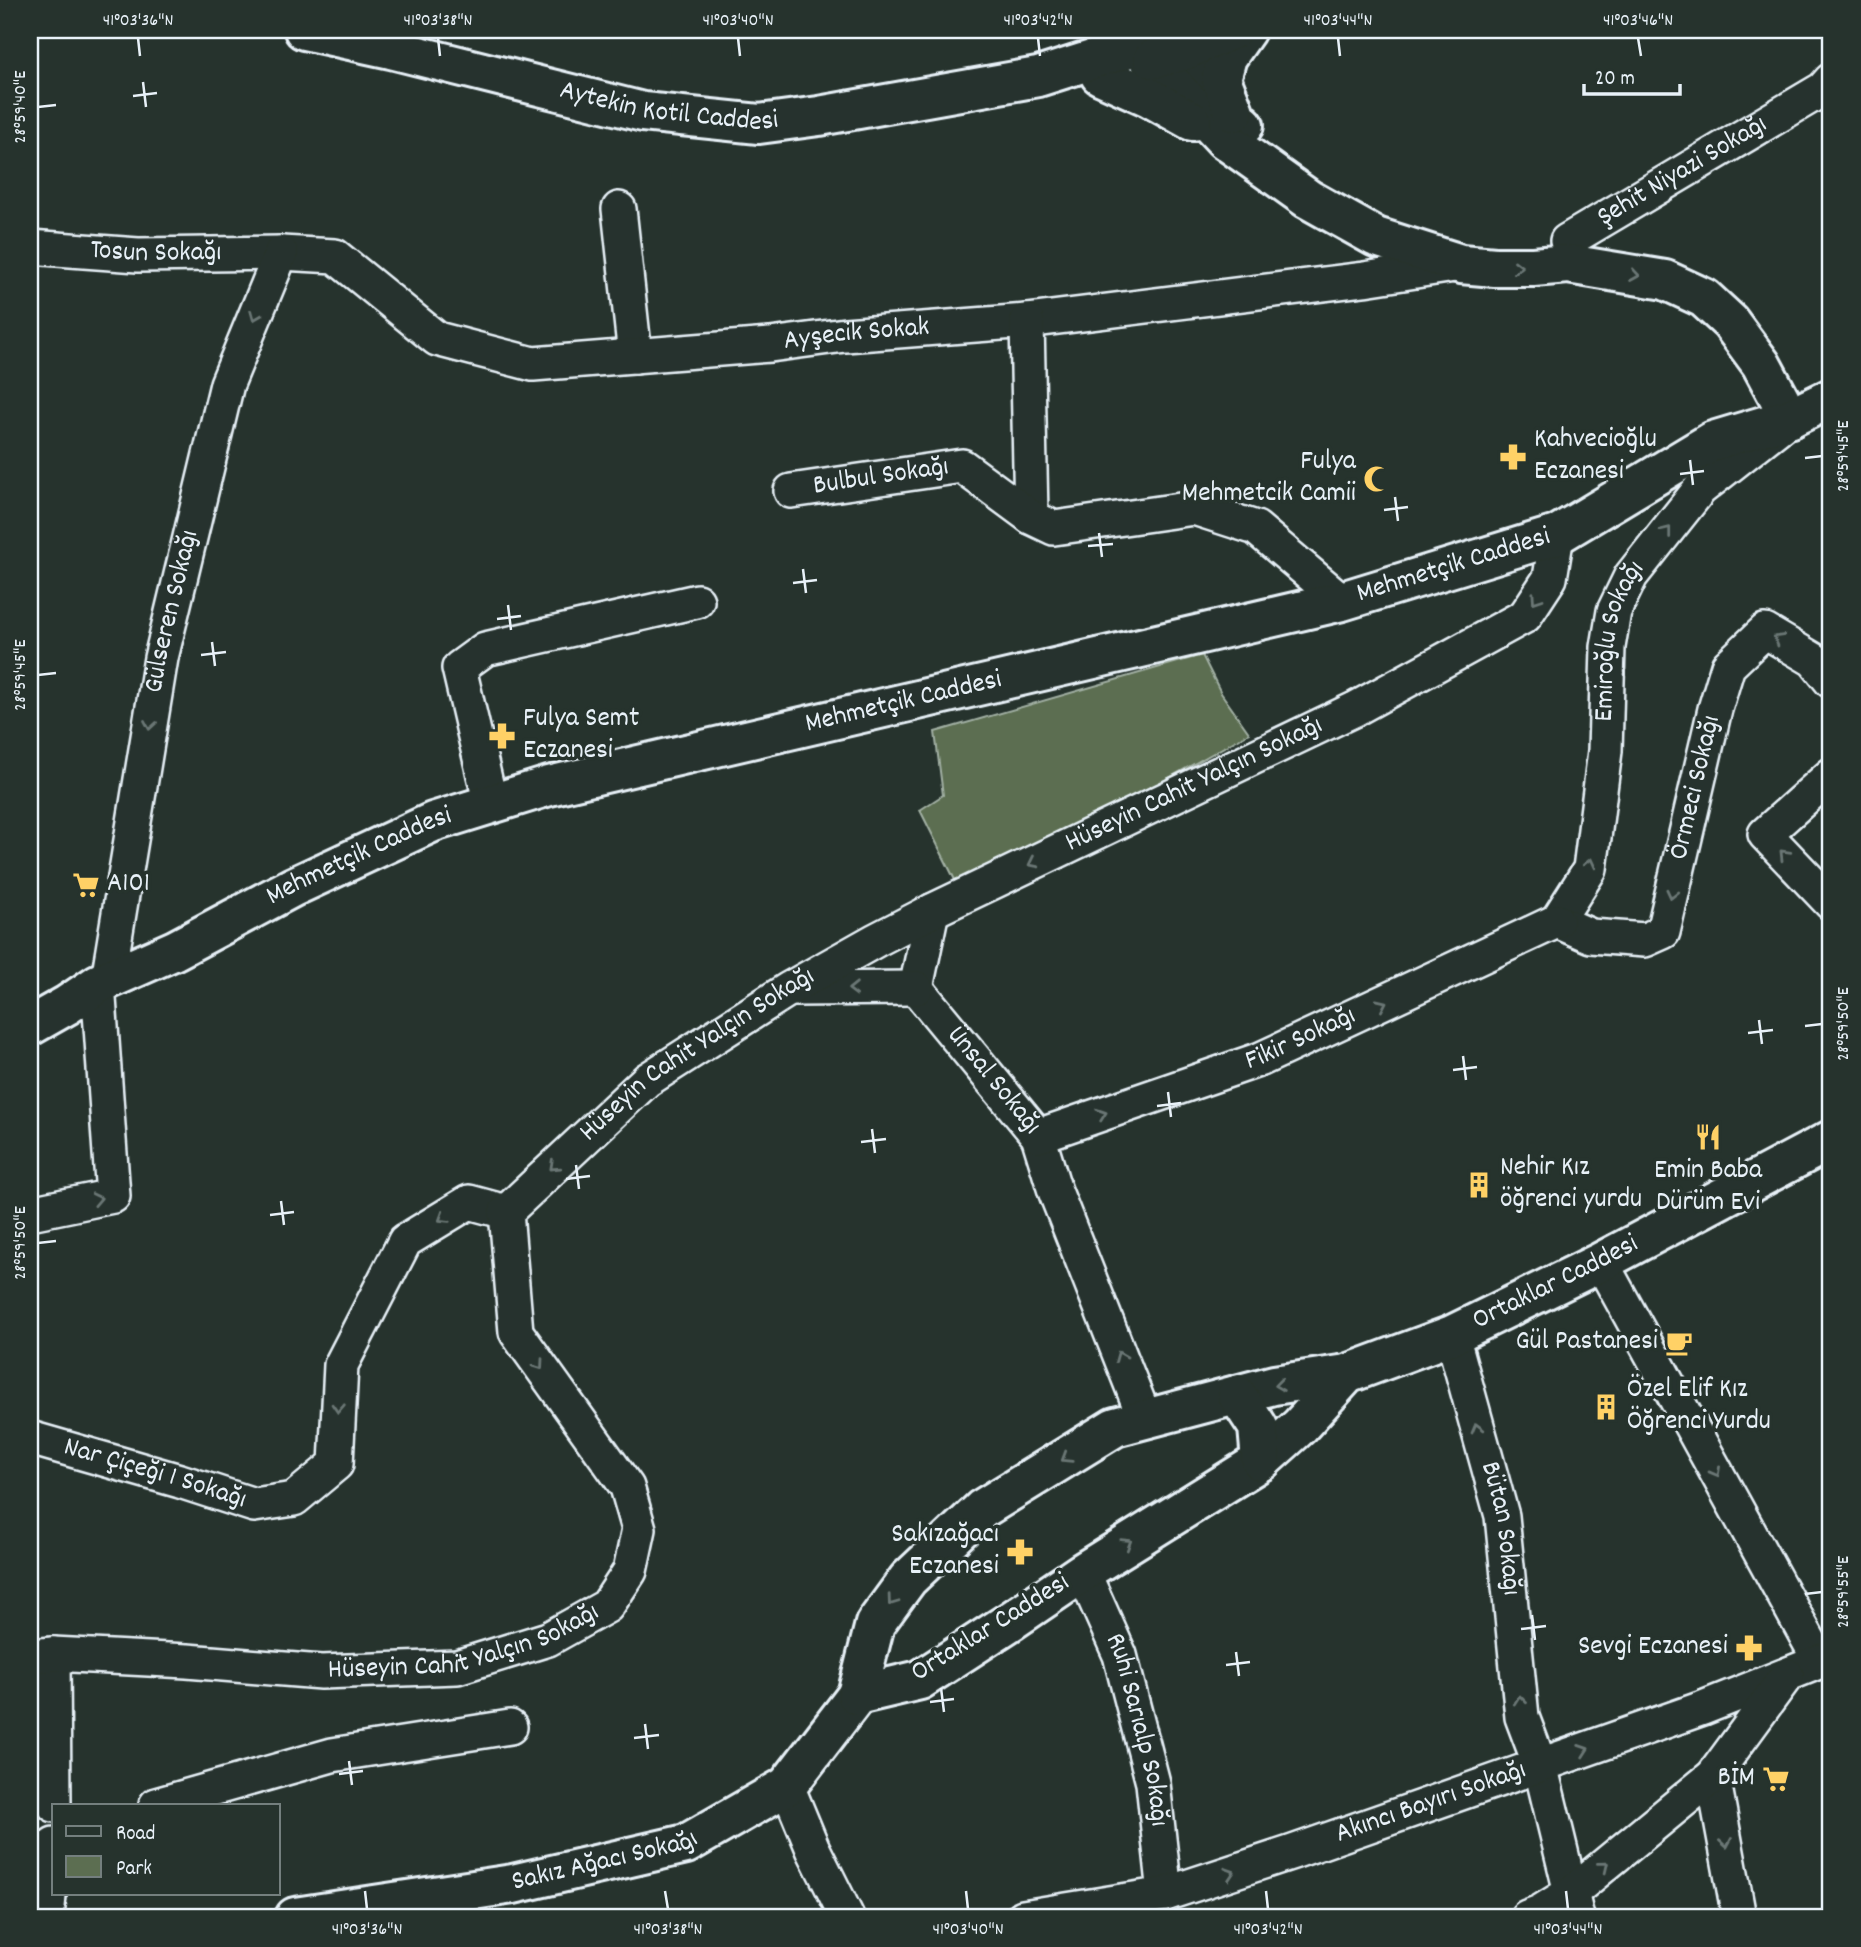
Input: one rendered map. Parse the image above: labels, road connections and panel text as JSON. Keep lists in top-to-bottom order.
{
  "streets": {
    "street": [
      "Aytekin Kotil Caddesi",
      "Şehit Niyazi Sokağı",
      "Tosun Sokağı",
      "Ayşecik Sokak",
      "Bulbul Sokağı",
      "Mehmetçik Caddesi",
      "Gülseren Sokağı",
      "Emiroğlu Sokağı",
      "Hüseyin Cahit Yalçın Sokağı",
      "Örmeci Sokağı",
      "Fikir Sokağı",
      "Ünsal Sokağı",
      "Ortaklar Caddesi",
      "Nar Çiçeği 1 Sokağı",
      "Bütan Sokağı",
      "Ruhi Sarıalp Sokağı",
      "Akıncı Bayırı Sokağı",
      "Sakız Ağacı Sokağı"
    ]
  },
  "crossings": [
    ["Tosun Sokağı", "Ayşecik Sokak"],
    ["Tosun Sokağı", "Gülseren Sokağı"],
    ["Ayşecik Sokak", "Gülseren Sokağı"],
    ["Bulbul Sokağı", "Mehmetçik Caddesi"],
    ["Mehmetçik Caddesi", "Gülseren Sokağı"],
    ["Mehmetçik Caddesi", "Emiroğlu Sokağı"],
    ["Mehmetçik Caddesi", "Hüseyin Cahit Yalçın Sokağı"],
    ["Emiroğlu Sokağı", "Örmeci Sokağı"],
    ["Emiroğlu Sokağı", "Fikir Sokağı"],
    ["Hüseyin Cahit Yalçın Sokağı", "Nar Çiçeği 1 Sokağı"],
    ["Örmeci Sokağı", "Fikir Sokağı"],
    ["Fikir Sokağı", "Ünsal Sokağı"],
    ["Ünsal Sokağı", "Ortaklar Caddesi"],
    ["Ortaklar Caddesi", "Bütan Sokağı"],
    ["Ortaklar Caddesi", "Ruhi Sarıalp Sokağı"],
    ["Ortaklar Caddesi", "Sakız Ağacı Sokağı"],
    ["Bütan Sokağı", "Akıncı Bayırı Sokağı"],
    ["Ruhi Sarıalp Sokağı", "Akıncı Bayırı Sokağı"]
  ],
  "one_way": [
    "Gülseren Sokağı",
    "Emiroğlu Sokağı",
    "Hüseyin Cahit Yalçın Sokağı",
    "Fikir Sokağı",
    "Ünsal Sokağı"
  ],
  "places": {
    "pharmacy": [
      "Kahvecioğlu Eczanesi",
      "Fulya Semt Eczanesi",
      "Sakızağacı Eczanesi",
      "Sevgi Eczanesi"
    ],
    "mosque": ["Fulya Mehmetcik Camii"],
    "supermarket": ["A101", "BİM"],
    "restaurant": ["Emin Baba Dürüm Evi"],
    "building": ["Nehir Kız öğrenci yurdu", "Özel Elif Kız Öğrenci Yurdu"],
    "cafe": ["Gül Pastanesi"]
  },
  "legend": ["Road", "Park"],
  "scale_bar": "20 m",
  "coordinates": [
    "41°03'36\"N",
    "41°03'38\"N",
    "41°03'40\"N",
    "41°03'42\"N",
    "41°03'44\"N",
    "41°03'46\"N",
    "28°59'40\"E",
    "28°59'45\"E",
    "28°59'50\"E",
    "28°59'55\"E"
  ]
}
